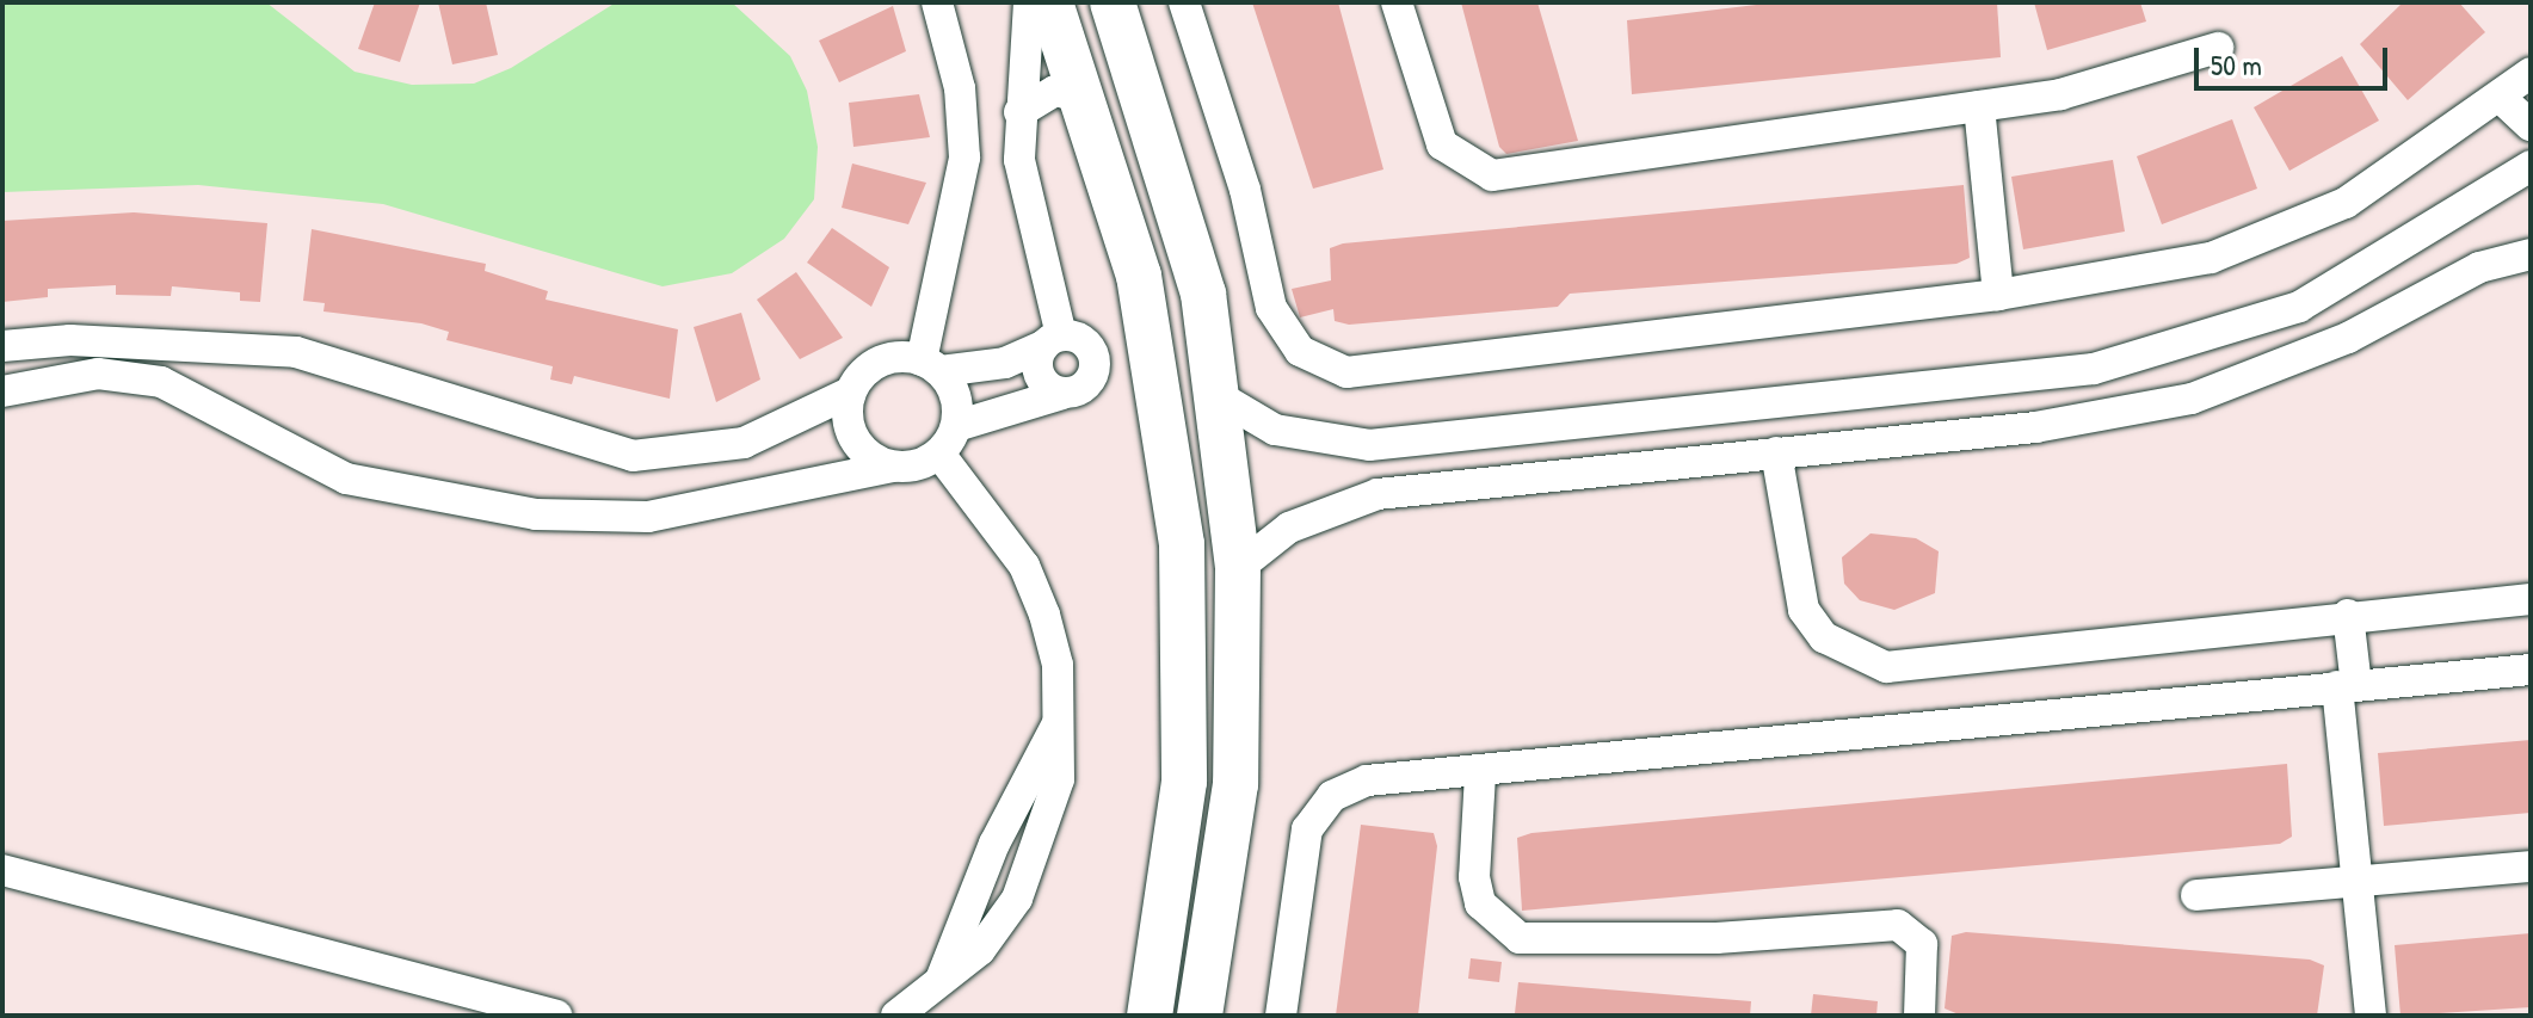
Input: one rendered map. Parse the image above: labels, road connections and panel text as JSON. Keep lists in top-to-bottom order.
{
  "scale_bar": "50 m"
}
